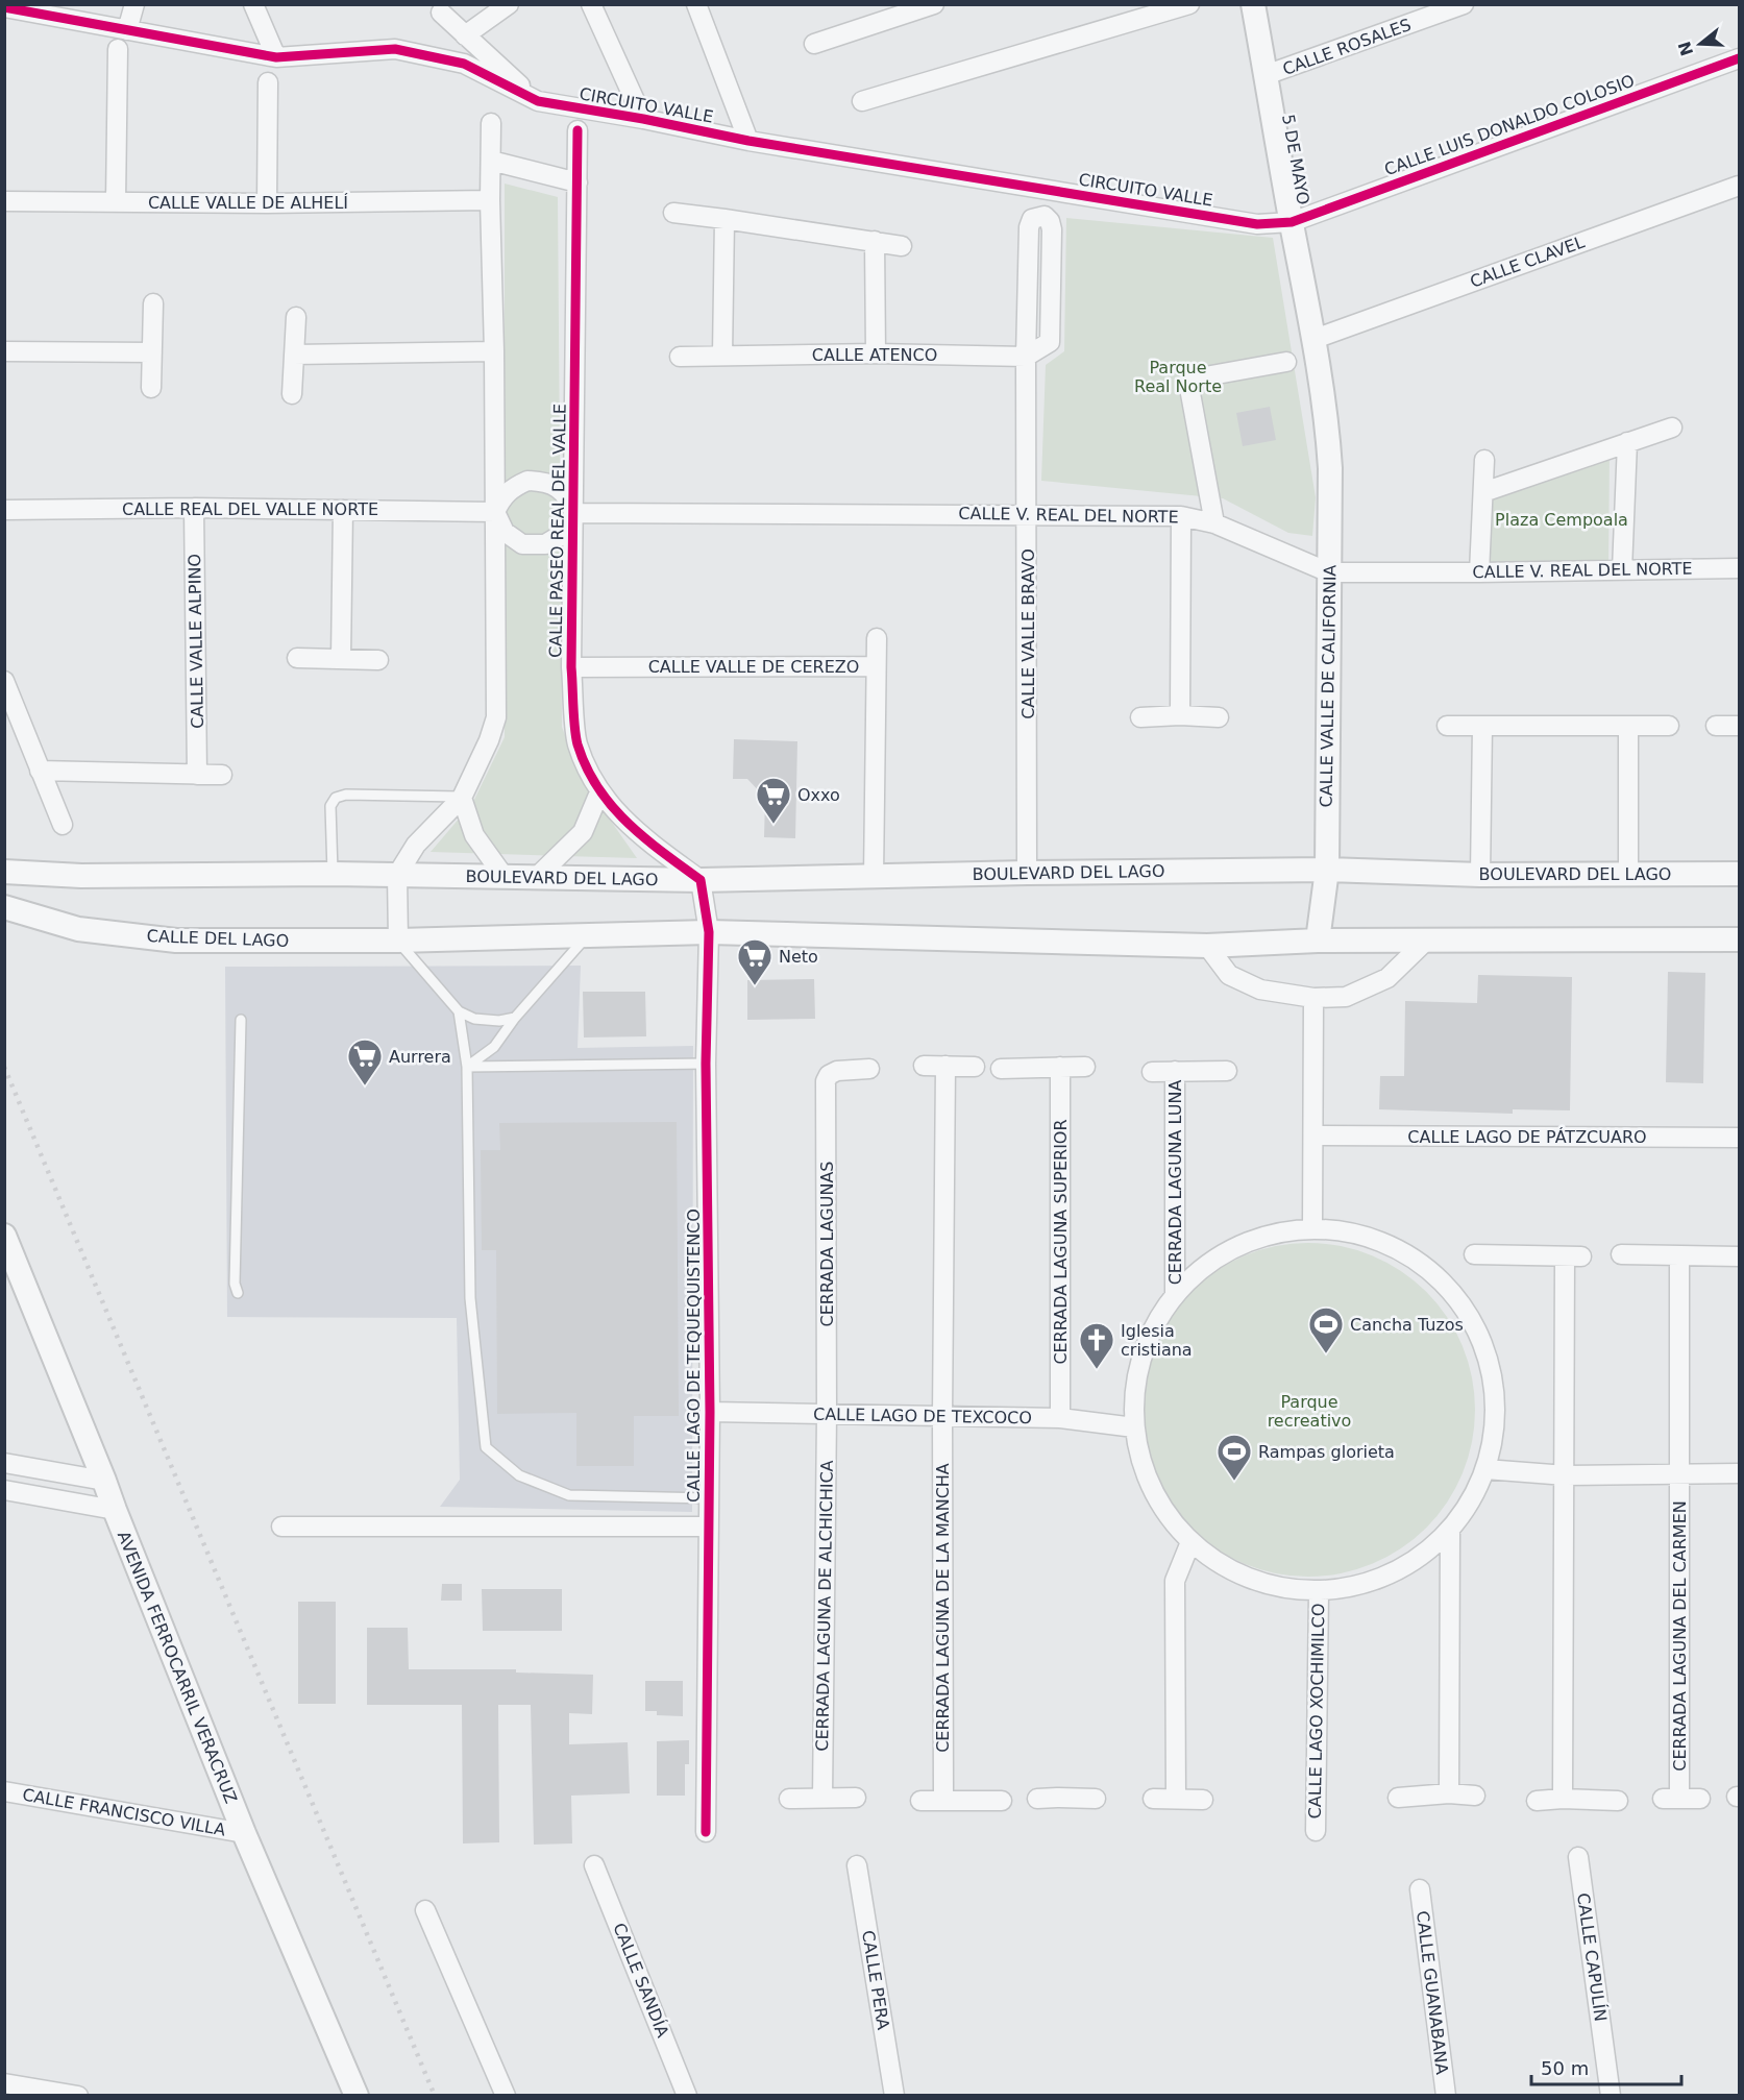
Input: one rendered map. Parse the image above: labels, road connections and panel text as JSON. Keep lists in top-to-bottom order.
{
  "streets": {
    "street": [
      "CALLE ROSALES",
      "CIRCUITO VALLE",
      "CALLE LUIS DONALDO COLOSIO",
      "5 DE MAYO",
      "CALLE VALLE DE ALHELÍ",
      "CALLE CLAVEL",
      "CALLE ATENCO",
      "CALLE REAL DEL VALLE NORTE",
      "CALLE V. REAL DEL NORTE",
      "CALLE PASEO REAL DEL VALLE",
      "CALLE VALLE BRAVO",
      "CALLE VALLE ALPINO",
      "CALLE VALLE DE CEREZO",
      "CALLE VALLE DE CALIFORNIA",
      "BOULEVARD DEL LAGO",
      "CALLE DEL LAGO",
      "CALLE LAGO DE PÁTZCUARO",
      "CERRADA LAGUNA LUNA",
      "CERRADA LAGUNA SUPERIOR",
      "CERRADA LAGUNAS",
      "CALLE LAGO DE TEQUEQUISTENCO",
      "CALLE LAGO DE TEXCOCO",
      "CERRADA LAGUNA DE ALCHICHICA",
      "CERRADA LAGUNA DE LA MANCHA",
      "CERRADA LAGUNA DEL CARMEN",
      "AVENIDA FERROCARRIL VERACRUZ",
      "CALLE LAGO XOCHIMILCO",
      "CALLE FRANCISCO VILLA",
      "CALLE CAPULÍN",
      "CALLE SANDÍA",
      "CALLE PERA",
      "CALLE GUANABANA"
    ]
  },
  "crossings": [
    ["CALLE ROSALES", "5 DE MAYO"],
    ["CIRCUITO VALLE", "CALLE LUIS DONALDO COLOSIO"],
    ["CIRCUITO VALLE", "5 DE MAYO"],
    ["CALLE LUIS DONALDO COLOSIO", "5 DE MAYO"],
    ["5 DE MAYO", "CALLE CLAVEL"],
    ["5 DE MAYO", "CALLE VALLE DE CALIFORNIA"],
    ["CALLE ATENCO", "CALLE VALLE BRAVO"],
    ["CALLE REAL DEL VALLE NORTE", "CALLE V. REAL DEL NORTE"],
    ["CALLE REAL DEL VALLE NORTE", "CALLE PASEO REAL DEL VALLE"],
    ["CALLE REAL DEL VALLE NORTE", "CALLE VALLE ALPINO"],
    ["CALLE V. REAL DEL NORTE", "CALLE PASEO REAL DEL VALLE"],
    ["CALLE V. REAL DEL NORTE", "CALLE VALLE BRAVO"],
    ["CALLE V. REAL DEL NORTE", "CALLE VALLE DE CALIFORNIA"],
    ["CALLE PASEO REAL DEL VALLE", "CALLE VALLE DE CEREZO"],
    ["CALLE PASEO REAL DEL VALLE", "BOULEVARD DEL LAGO"],
    ["CALLE PASEO REAL DEL VALLE", "CALLE LAGO DE TEQUEQUISTENCO"],
    ["CALLE VALLE BRAVO", "BOULEVARD DEL LAGO"],
    ["CALLE VALLE DE CEREZO", "BOULEVARD DEL LAGO"],
    ["CALLE VALLE DE CALIFORNIA", "BOULEVARD DEL LAGO"],
    ["BOULEVARD DEL LAGO", "CALLE LAGO DE TEQUEQUISTENCO"],
    ["CERRADA LAGUNA SUPERIOR", "CALLE LAGO DE TEXCOCO"],
    ["CERRADA LAGUNAS", "CALLE LAGO DE TEXCOCO"],
    ["CERRADA LAGUNAS", "CERRADA LAGUNA DE ALCHICHICA"],
    ["CALLE LAGO DE TEQUEQUISTENCO", "CALLE LAGO DE TEXCOCO"],
    ["CALLE LAGO DE TEXCOCO", "CERRADA LAGUNA DE ALCHICHICA"],
    ["CALLE LAGO DE TEXCOCO", "CERRADA LAGUNA DE LA MANCHA"],
    ["AVENIDA FERROCARRIL VERACRUZ", "CALLE FRANCISCO VILLA"]
  ],
  "parks": ["Parque Real Norte", "Plaza Cempoala", "Parque recreativo"],
  "places": {
    "supermarket": ["Oxxo", "Neto", "Aurrera"],
    "sports": ["Cancha Tuzos", "Rampas glorieta"],
    "church": ["Iglesia cristiana"]
  },
  "scale_bar": "50 m",
  "north": "left"
}
